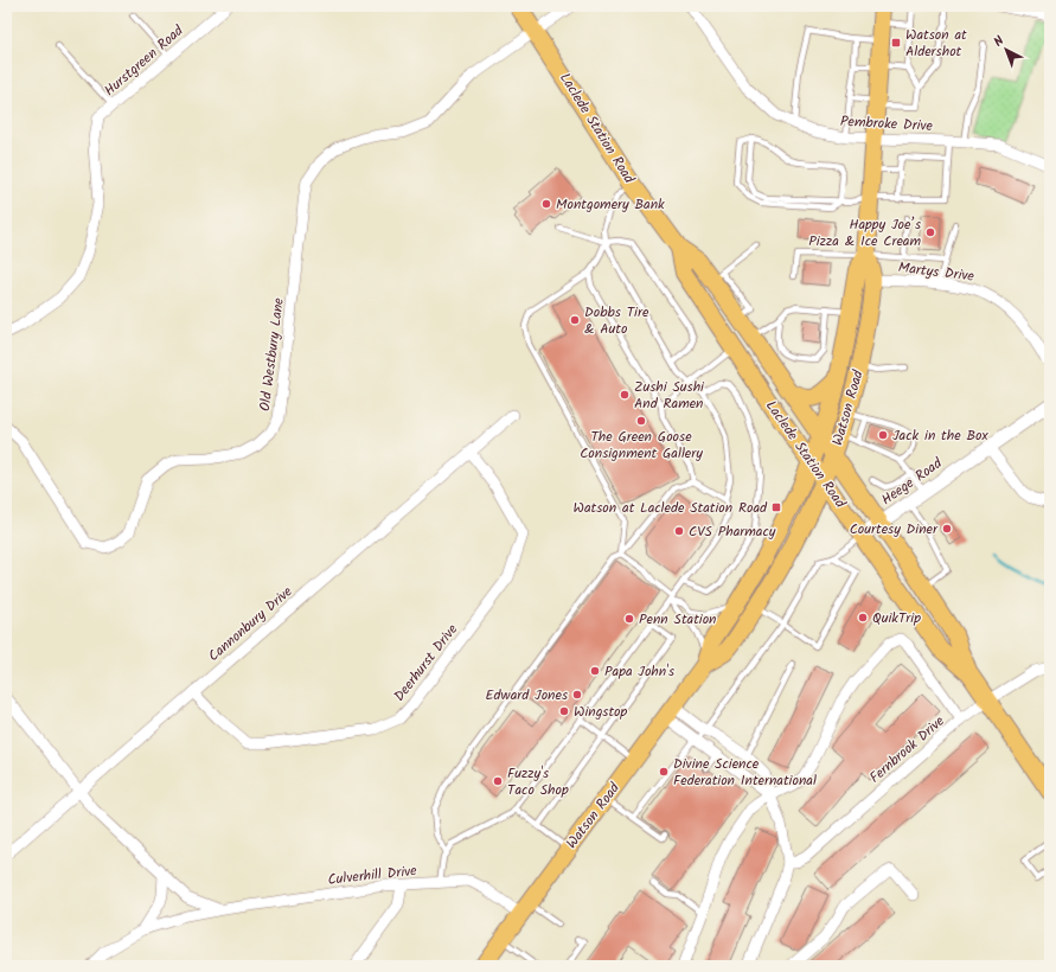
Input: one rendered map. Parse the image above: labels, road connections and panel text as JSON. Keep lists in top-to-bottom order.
{
  "streets": {
    "main road": ["Laclede Station Road", "Watson Road"],
    "street": [
      "Hurstgreen Road",
      "Pembroke Drive",
      "Martys Drive",
      "Old Westbury Lane",
      "Heege Road",
      "Cannonbury Drive",
      "Deerhurst Drive",
      "Fernbrook Drive",
      "Culverhill Drive"
    ]
  },
  "crossings": [
    ["Pembroke Drive", "Watson Road"],
    ["Laclede Station Road", "Old Westbury Lane"],
    ["Laclede Station Road", "Watson Road"],
    ["Laclede Station Road", "Heege Road"],
    ["Laclede Station Road", "Fernbrook Drive"],
    ["Martys Drive", "Watson Road"],
    ["Watson Road", "Culverhill Drive"],
    ["Cannonbury Drive", "Deerhurst Drive"]
  ],
  "places": {
    "transit": ["Watson at Aldershot", "Watson at Laclede Station Road"],
    "other": [
      "Montgomery Bank",
      "Happy Joe’s Pizza & Ice Cream",
      "Dobbs Tire & Auto",
      "Zushi Sushi And Ramen",
      "The Green Goose Consignment Gallery",
      "Jack in the Box",
      "Courtesy Diner",
      "CVS Pharmacy",
      "QuikTrip",
      "Penn Station",
      "Papa John's",
      "Edward Jones",
      "Wingstop",
      "Divine Science Federation International",
      "Fuzzy's Taco Shop"
    ]
  },
  "north": "top left"
}
